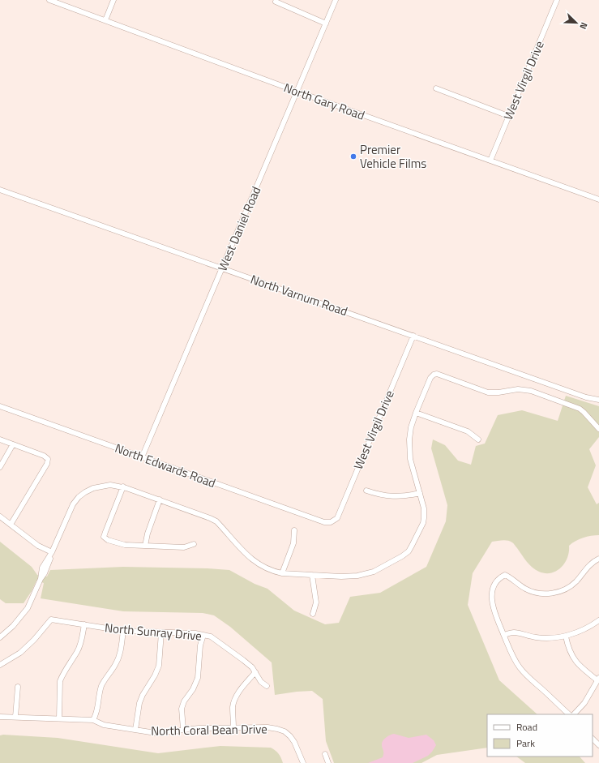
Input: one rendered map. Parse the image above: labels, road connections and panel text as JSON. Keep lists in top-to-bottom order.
{
  "streets": {
    "street": [
      "West Virgil Drive",
      "North Gary Road",
      "West Daniel Road",
      "North Varnum Road",
      "North Edwards Road",
      "North Sunray Drive",
      "North Coral Bean Drive"
    ]
  },
  "crossings": [
    ["West Virgil Drive", "North Gary Road"],
    ["West Virgil Drive", "North Varnum Road"],
    ["West Virgil Drive", "North Edwards Road"],
    ["North Gary Road", "West Daniel Road"],
    ["West Daniel Road", "North Varnum Road"],
    ["West Daniel Road", "North Edwards Road"]
  ],
  "places": ["Premier Vehicle Films"],
  "legend": ["Road", "Park"],
  "north": "bottom right"
}
